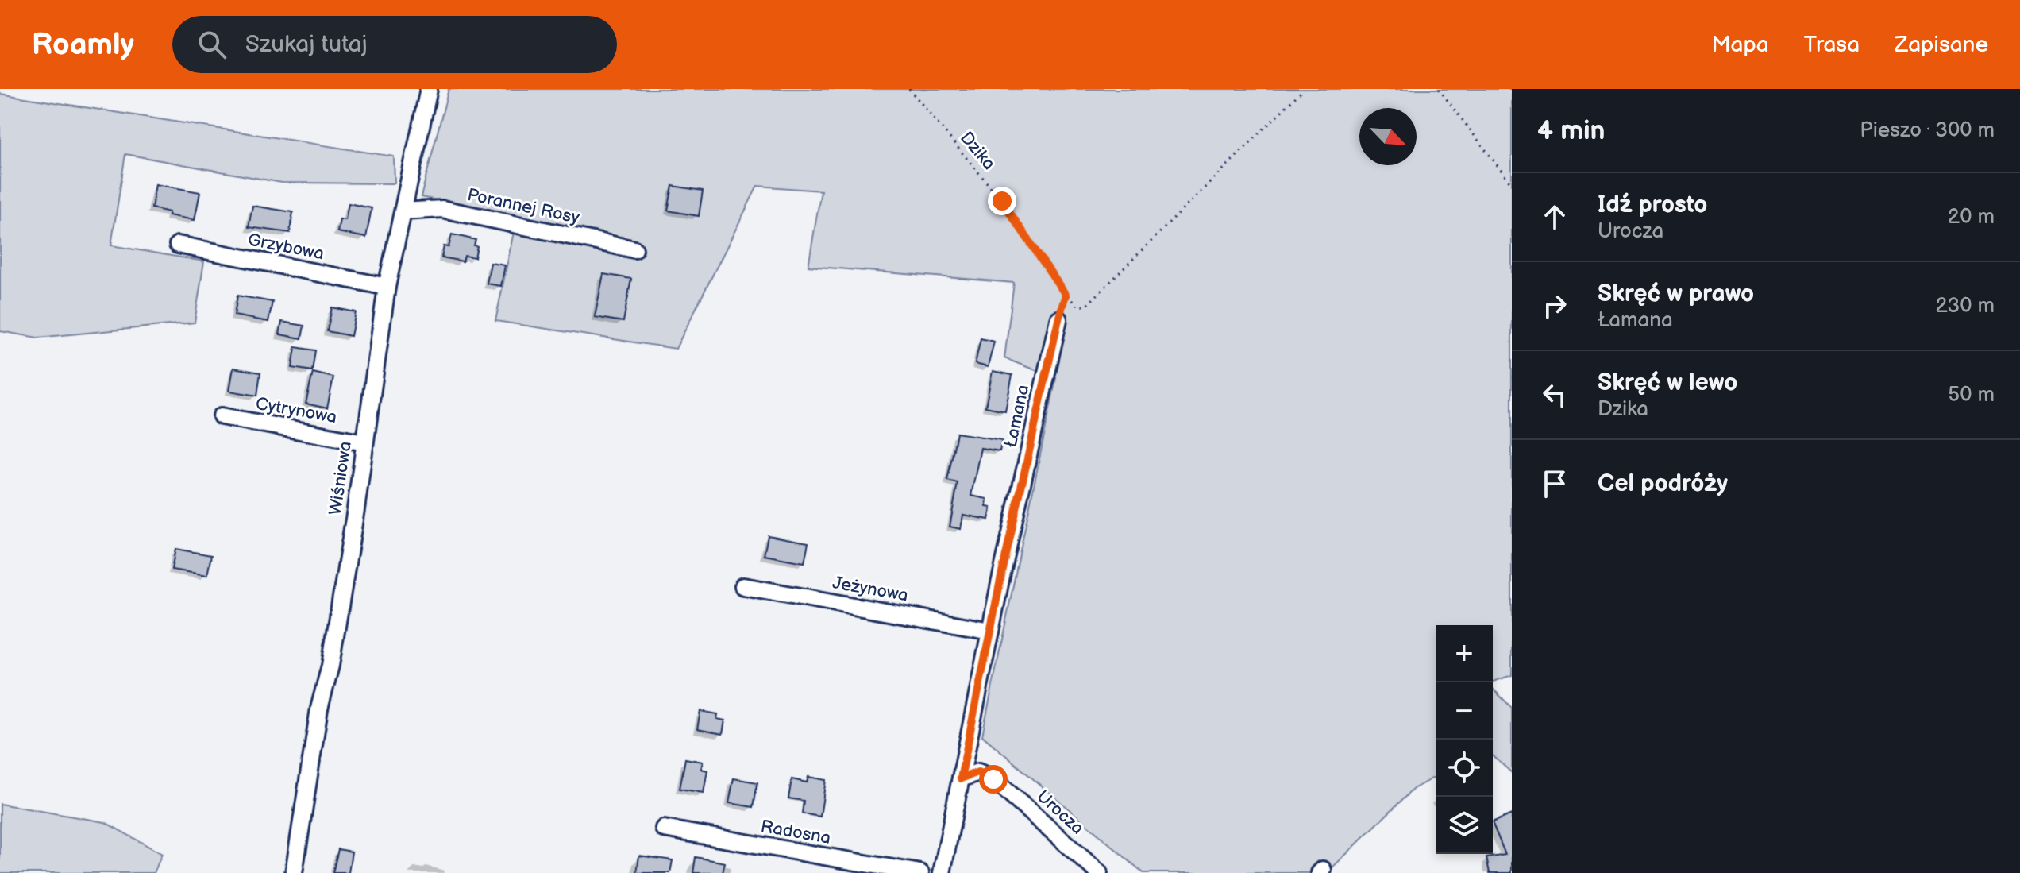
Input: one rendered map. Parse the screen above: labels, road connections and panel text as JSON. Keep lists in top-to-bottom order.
{
  "streets": {
    "street": [
      "Porannej Rosy",
      "Grzybowa",
      "Cytrynowa",
      "Łamana",
      "Wiśniowa",
      "Jeżynowa",
      "Urocza",
      "Radosna"
    ],
    "path": ["Dzika"]
  },
  "crossings": [
    ["Porannej Rosy", "Wiśniowa"],
    ["Grzybowa", "Wiśniowa"],
    ["Cytrynowa", "Wiśniowa"],
    ["Łamana", "Jeżynowa"],
    ["Łamana", "Urocza"]
  ],
  "north": "bottom right",
  "page": {
    "header": "Roamly",
    "search": "Szukaj tutaj",
    "nav": ["Mapa", "Trasa", "Zapisane"],
    "heading": ["4 min", "Pieszo · 300 m"],
    "list": [
      ["Idź prosto", "Urocza", "20 m"],
      ["Skręć w prawo", "Łamana", "230 m"],
      ["Skręć w lewo", "Dzika", "50 m"],
      "Cel podróży"
    ],
    "map_buttons": ["+", "−"]
  }
}
